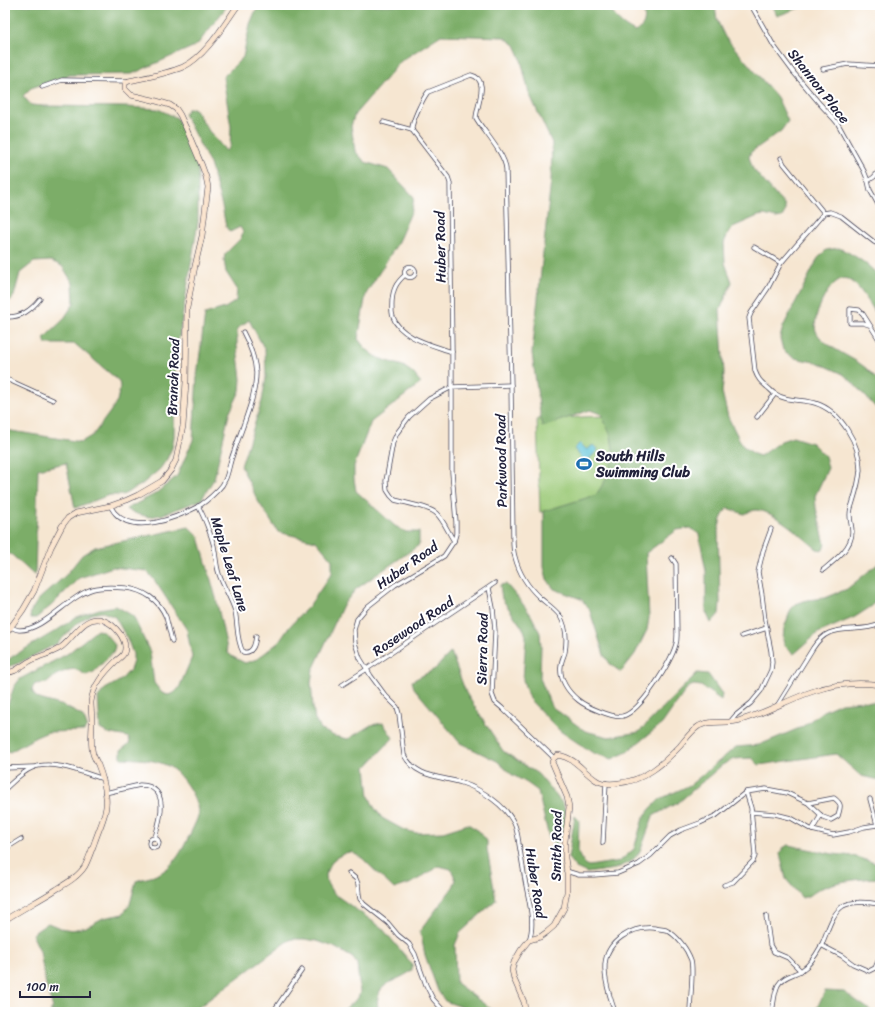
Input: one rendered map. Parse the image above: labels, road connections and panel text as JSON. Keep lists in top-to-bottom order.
{
  "streets": {
    "street": [
      "Shannon Place",
      "Huber Road",
      "Branch Road",
      "Parkwood Road",
      "Maple Leaf Lane",
      "Rosewood Road",
      "Sierra Road",
      "Smith Road"
    ]
  },
  "crossings": [
    ["Huber Road", "Parkwood Road"],
    ["Huber Road", "Rosewood Road"],
    ["Huber Road", "Smith Road"],
    ["Rosewood Road", "Sierra Road"],
    ["Sierra Road", "Smith Road"]
  ],
  "places": {
    "sports": ["South Hills Swimming Club"]
  },
  "scale_bar": "100 m"
}
